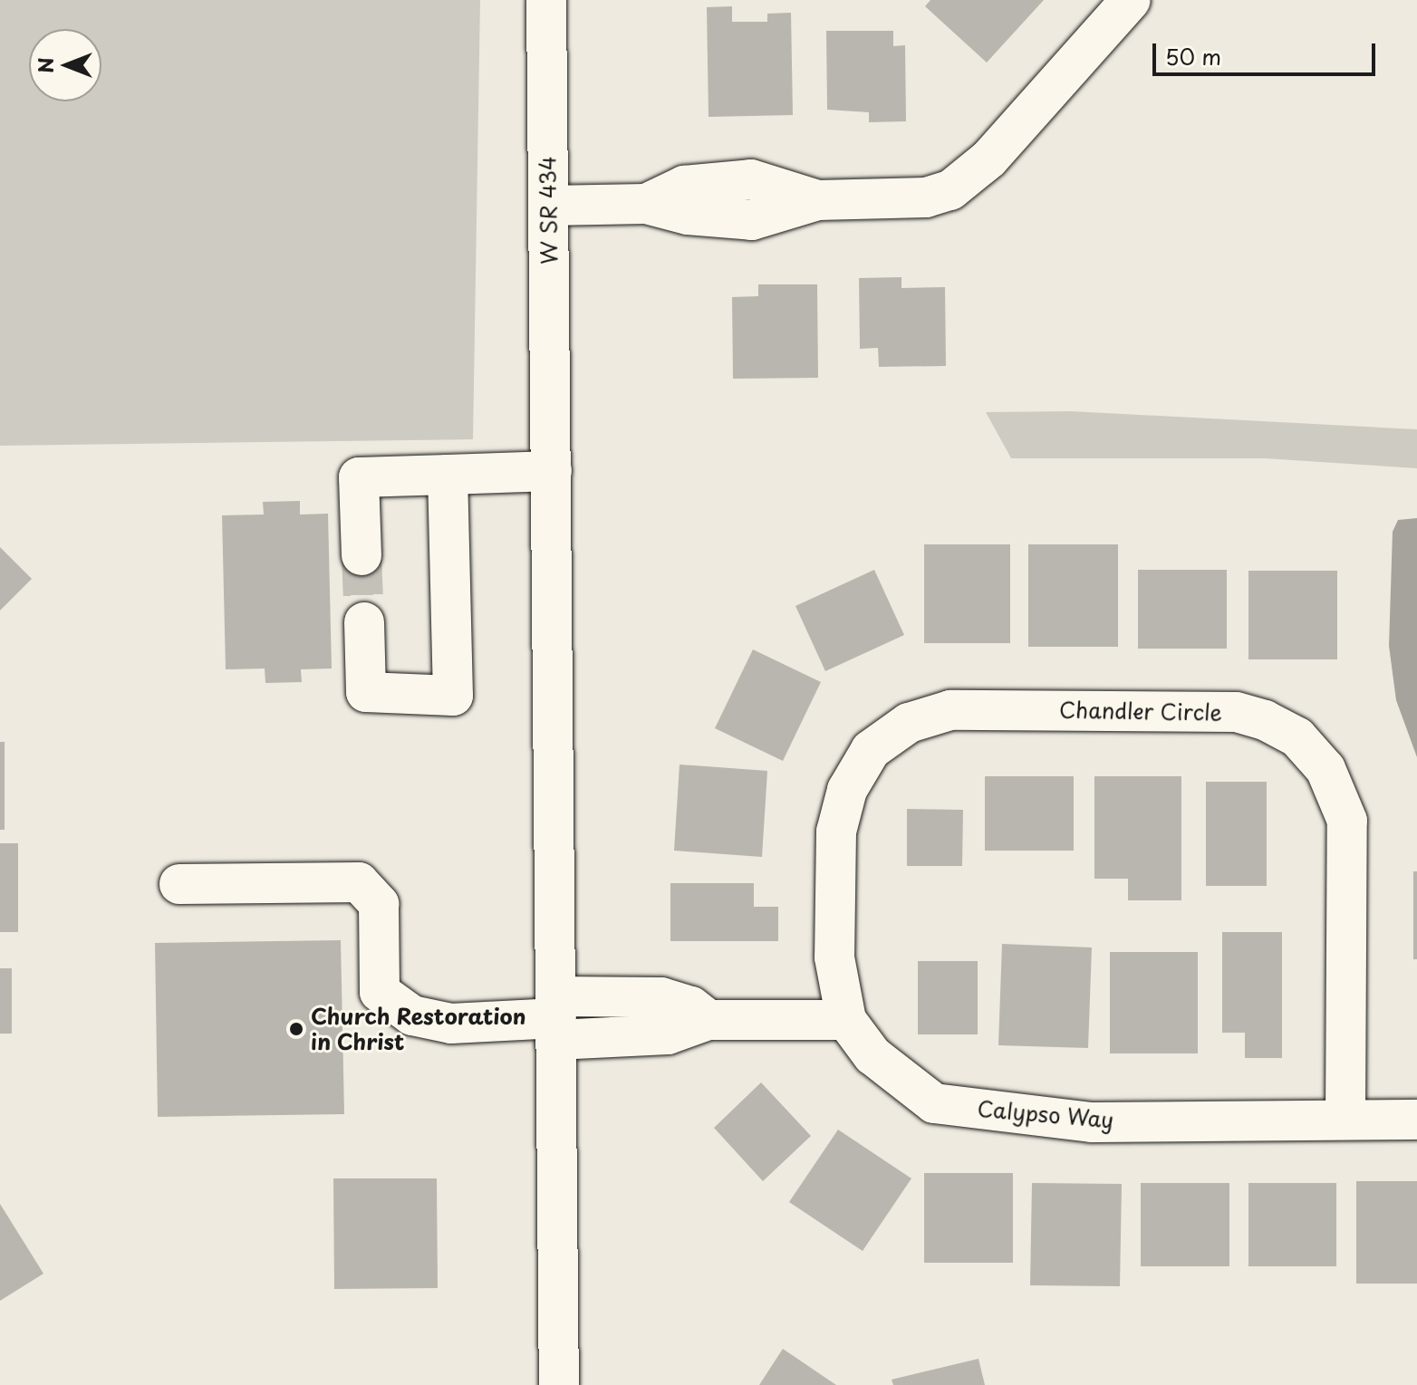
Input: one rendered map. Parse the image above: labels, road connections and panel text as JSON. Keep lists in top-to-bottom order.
{
  "streets": {
    "street": ["W SR 434", "Chandler Circle", "Calypso Way"]
  },
  "crossings": [
    ["Chandler Circle", "Calypso Way"]
  ],
  "places": ["Church Restoration in Christ"],
  "scale_bar": "50 m",
  "north": "left"
}
